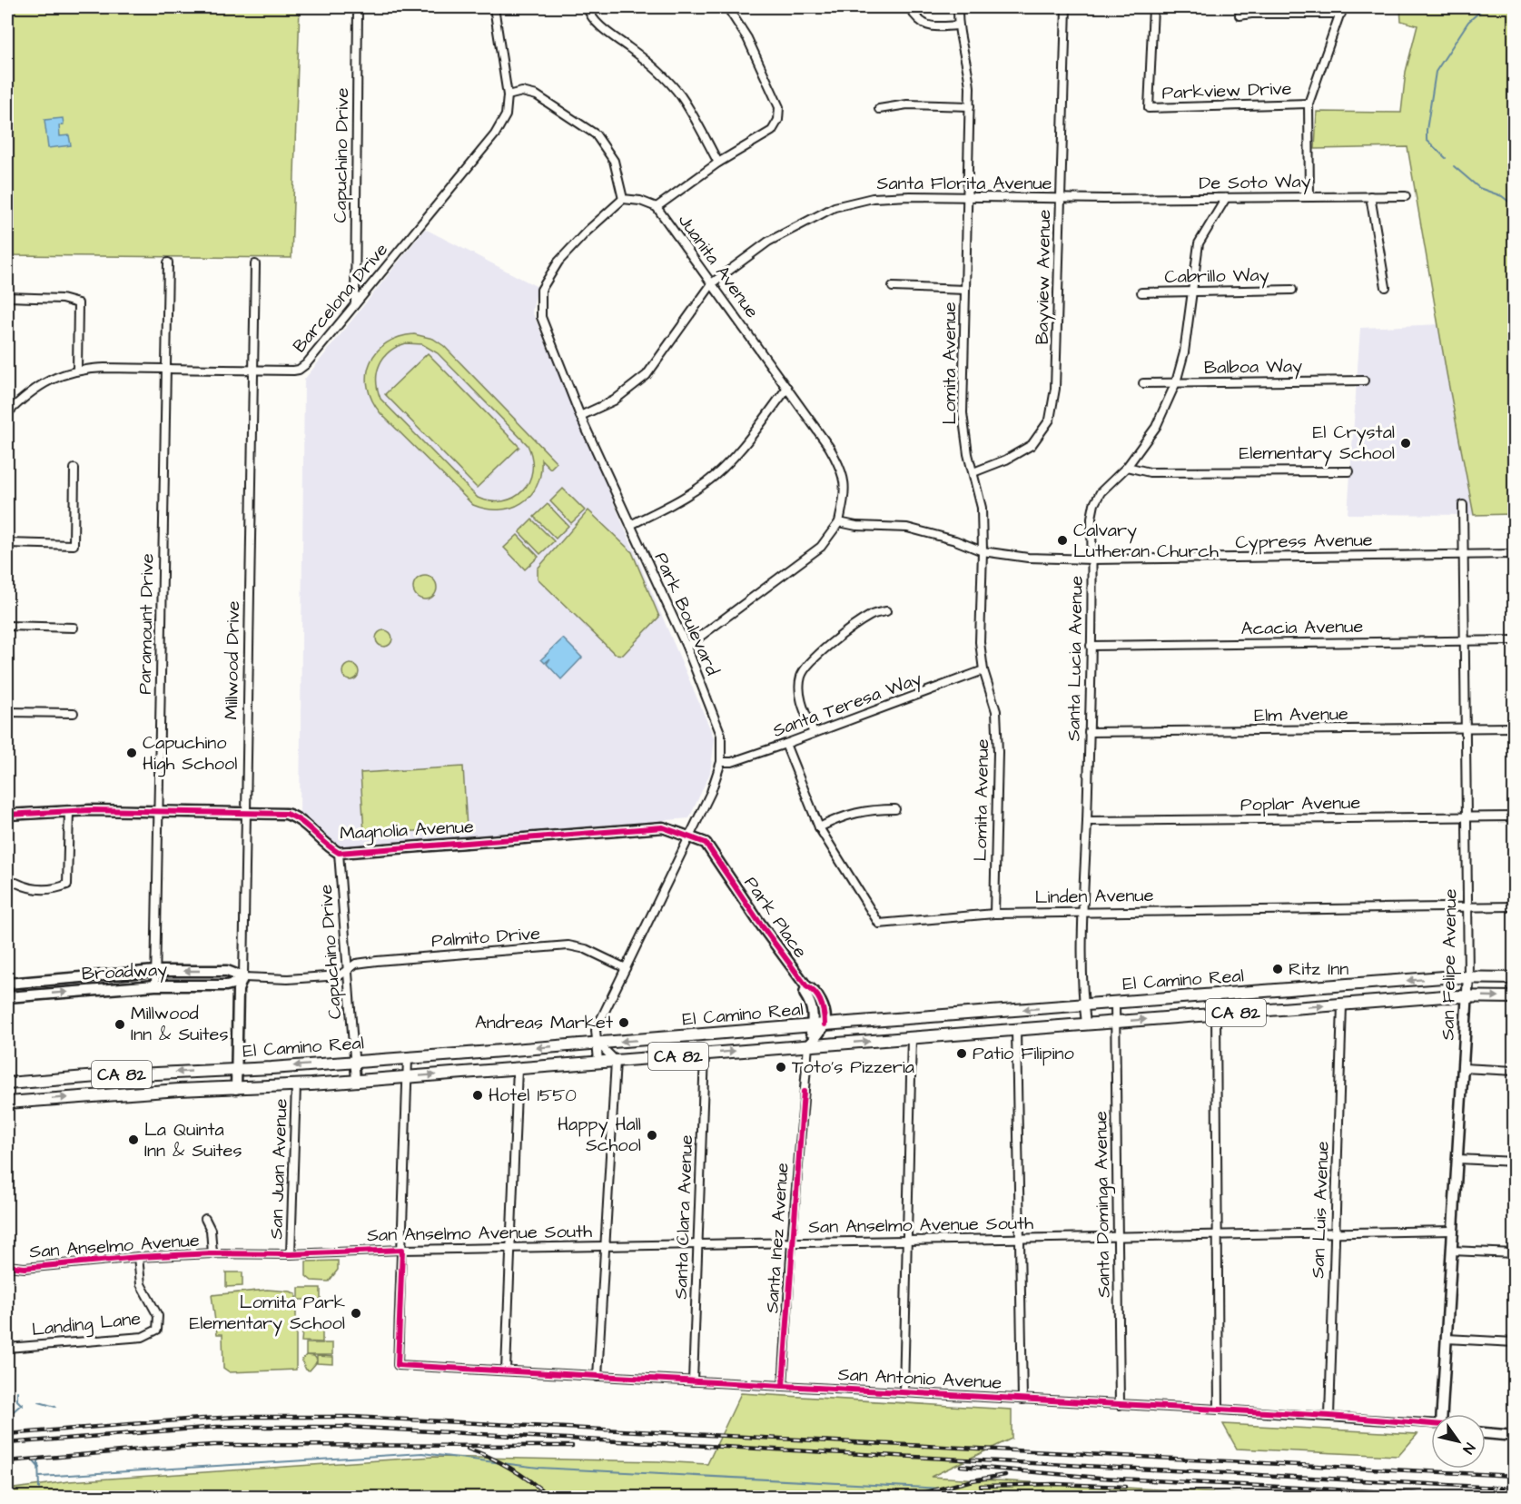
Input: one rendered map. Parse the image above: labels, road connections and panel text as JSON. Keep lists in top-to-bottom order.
{
  "streets": {
    "main road": ["El Camino Real", "CA 82"],
    "street": [
      "Parkview Drive",
      "Capuchino Drive",
      "De Soto Way",
      "Santa Florita Avenue",
      "Juanita Avenue",
      "Cabrillo Way",
      "Bayview Avenue",
      "Barcelona Drive",
      "Lomita Avenue",
      "Balboa Way",
      "Cypress Avenue",
      "Park Boulevard",
      "Paramount Drive",
      "Acacia Avenue",
      "Santa Lucia Avenue",
      "Millwood Drive",
      "Santa Teresa Way",
      "Elm Avenue",
      "Poplar Avenue",
      "Magnolia Avenue",
      "Linden Avenue",
      "Park Place",
      "Palmito Drive",
      "San Felipe Avenue",
      "Broadway",
      "San Juan Avenue",
      "Santa Dominga Avenue",
      "San Luis Avenue",
      "Santa Clara Avenue",
      "San Anselmo Avenue South",
      "Santa Inez Avenue",
      "San Anselmo Avenue",
      "Landing Lane",
      "San Antonio Avenue"
    ]
  },
  "crossings": [
    ["Capuchino Drive", "Barcelona Drive"],
    ["Capuchino Drive", "Magnolia Avenue"],
    ["Capuchino Drive", "Palmito Drive"],
    ["Capuchino Drive", "Broadway"],
    ["Capuchino Drive", "El Camino Real"],
    ["De Soto Way", "Santa Florita Avenue"],
    ["De Soto Way", "Santa Lucia Avenue"],
    ["Santa Florita Avenue", "Juanita Avenue"],
    ["Santa Florita Avenue", "Bayview Avenue"],
    ["Santa Florita Avenue", "Lomita Avenue"],
    ["Santa Florita Avenue", "Park Boulevard"],
    ["Juanita Avenue", "Cypress Avenue"],
    ["Juanita Avenue", "Park Boulevard"],
    ["Cabrillo Way", "Santa Lucia Avenue"],
    ["Bayview Avenue", "Lomita Avenue"],
    ["Barcelona Drive", "Paramount Drive"],
    ["Barcelona Drive", "Millwood Drive"],
    ["Lomita Avenue", "Cypress Avenue"],
    ["Lomita Avenue", "Santa Teresa Way"],
    ["Lomita Avenue", "Linden Avenue"],
    ["Balboa Way", "Santa Lucia Avenue"],
    ["Cypress Avenue", "Santa Lucia Avenue"],
    ["Cypress Avenue", "San Felipe Avenue"],
    ["Park Boulevard", "Santa Teresa Way"],
    ["Park Boulevard", "Magnolia Avenue"],
    ["Park Boulevard", "Park Place"],
    ["Park Boulevard", "Palmito Drive"],
    ["Park Boulevard", "El Camino Real"],
    ["Paramount Drive", "Magnolia Avenue"],
    ["Paramount Drive", "Broadway"],
    ["Acacia Avenue", "Santa Lucia Avenue"],
    ["Acacia Avenue", "San Felipe Avenue"],
    ["Santa Lucia Avenue", "Elm Avenue"],
    ["Santa Lucia Avenue", "Poplar Avenue"],
    ["Santa Lucia Avenue", "Linden Avenue"],
    ["Santa Lucia Avenue", "El Camino Real"],
    ["Millwood Drive", "Magnolia Avenue"],
    ["Millwood Drive", "Broadway"],
    ["Millwood Drive", "El Camino Real"],
    ["Santa Teresa Way", "Linden Avenue"],
    ["Elm Avenue", "San Felipe Avenue"],
    ["Poplar Avenue", "San Felipe Avenue"],
    ["Magnolia Avenue", "Park Place"],
    ["Linden Avenue", "San Felipe Avenue"],
    ["Park Place", "El Camino Real"],
    ["Park Place", "Santa Inez Avenue"],
    ["Palmito Drive", "Broadway"],
    ["San Felipe Avenue", "El Camino Real"],
    ["San Felipe Avenue", "San Anselmo Avenue South"],
    ["El Camino Real", "San Juan Avenue"],
    ["El Camino Real", "Santa Dominga Avenue"],
    ["El Camino Real", "San Luis Avenue"],
    ["El Camino Real", "Santa Clara Avenue"],
    ["El Camino Real", "Santa Inez Avenue"],
    ["San Juan Avenue", "San Anselmo Avenue South"],
    ["San Juan Avenue", "San Anselmo Avenue"],
    ["Santa Dominga Avenue", "San Anselmo Avenue South"],
    ["Santa Dominga Avenue", "San Antonio Avenue"],
    ["San Luis Avenue", "San Anselmo Avenue South"],
    ["San Luis Avenue", "San Antonio Avenue"],
    ["Santa Clara Avenue", "San Anselmo Avenue South"],
    ["Santa Clara Avenue", "San Antonio Avenue"],
    ["San Anselmo Avenue South", "Santa Inez Avenue"],
    ["San Anselmo Avenue South", "San Anselmo Avenue"],
    ["San Anselmo Avenue South", "San Antonio Avenue"],
    ["Santa Inez Avenue", "San Antonio Avenue"],
    ["San Anselmo Avenue", "Landing Lane"]
  ],
  "places": [
    "El Crystal Elementary School",
    "Calvary Lutheran Church",
    "Capuchino High School",
    "Ritz Inn",
    "Andreas Market",
    "Millwood Inn & Suites",
    "Patio Filipino",
    "Toto's Pizzeria",
    "Hotel 1550",
    "Happy Hall School",
    "La Quinta Inn & Suites",
    "Lomita Park Elementary School"
  ],
  "north": "bottom right"
}
